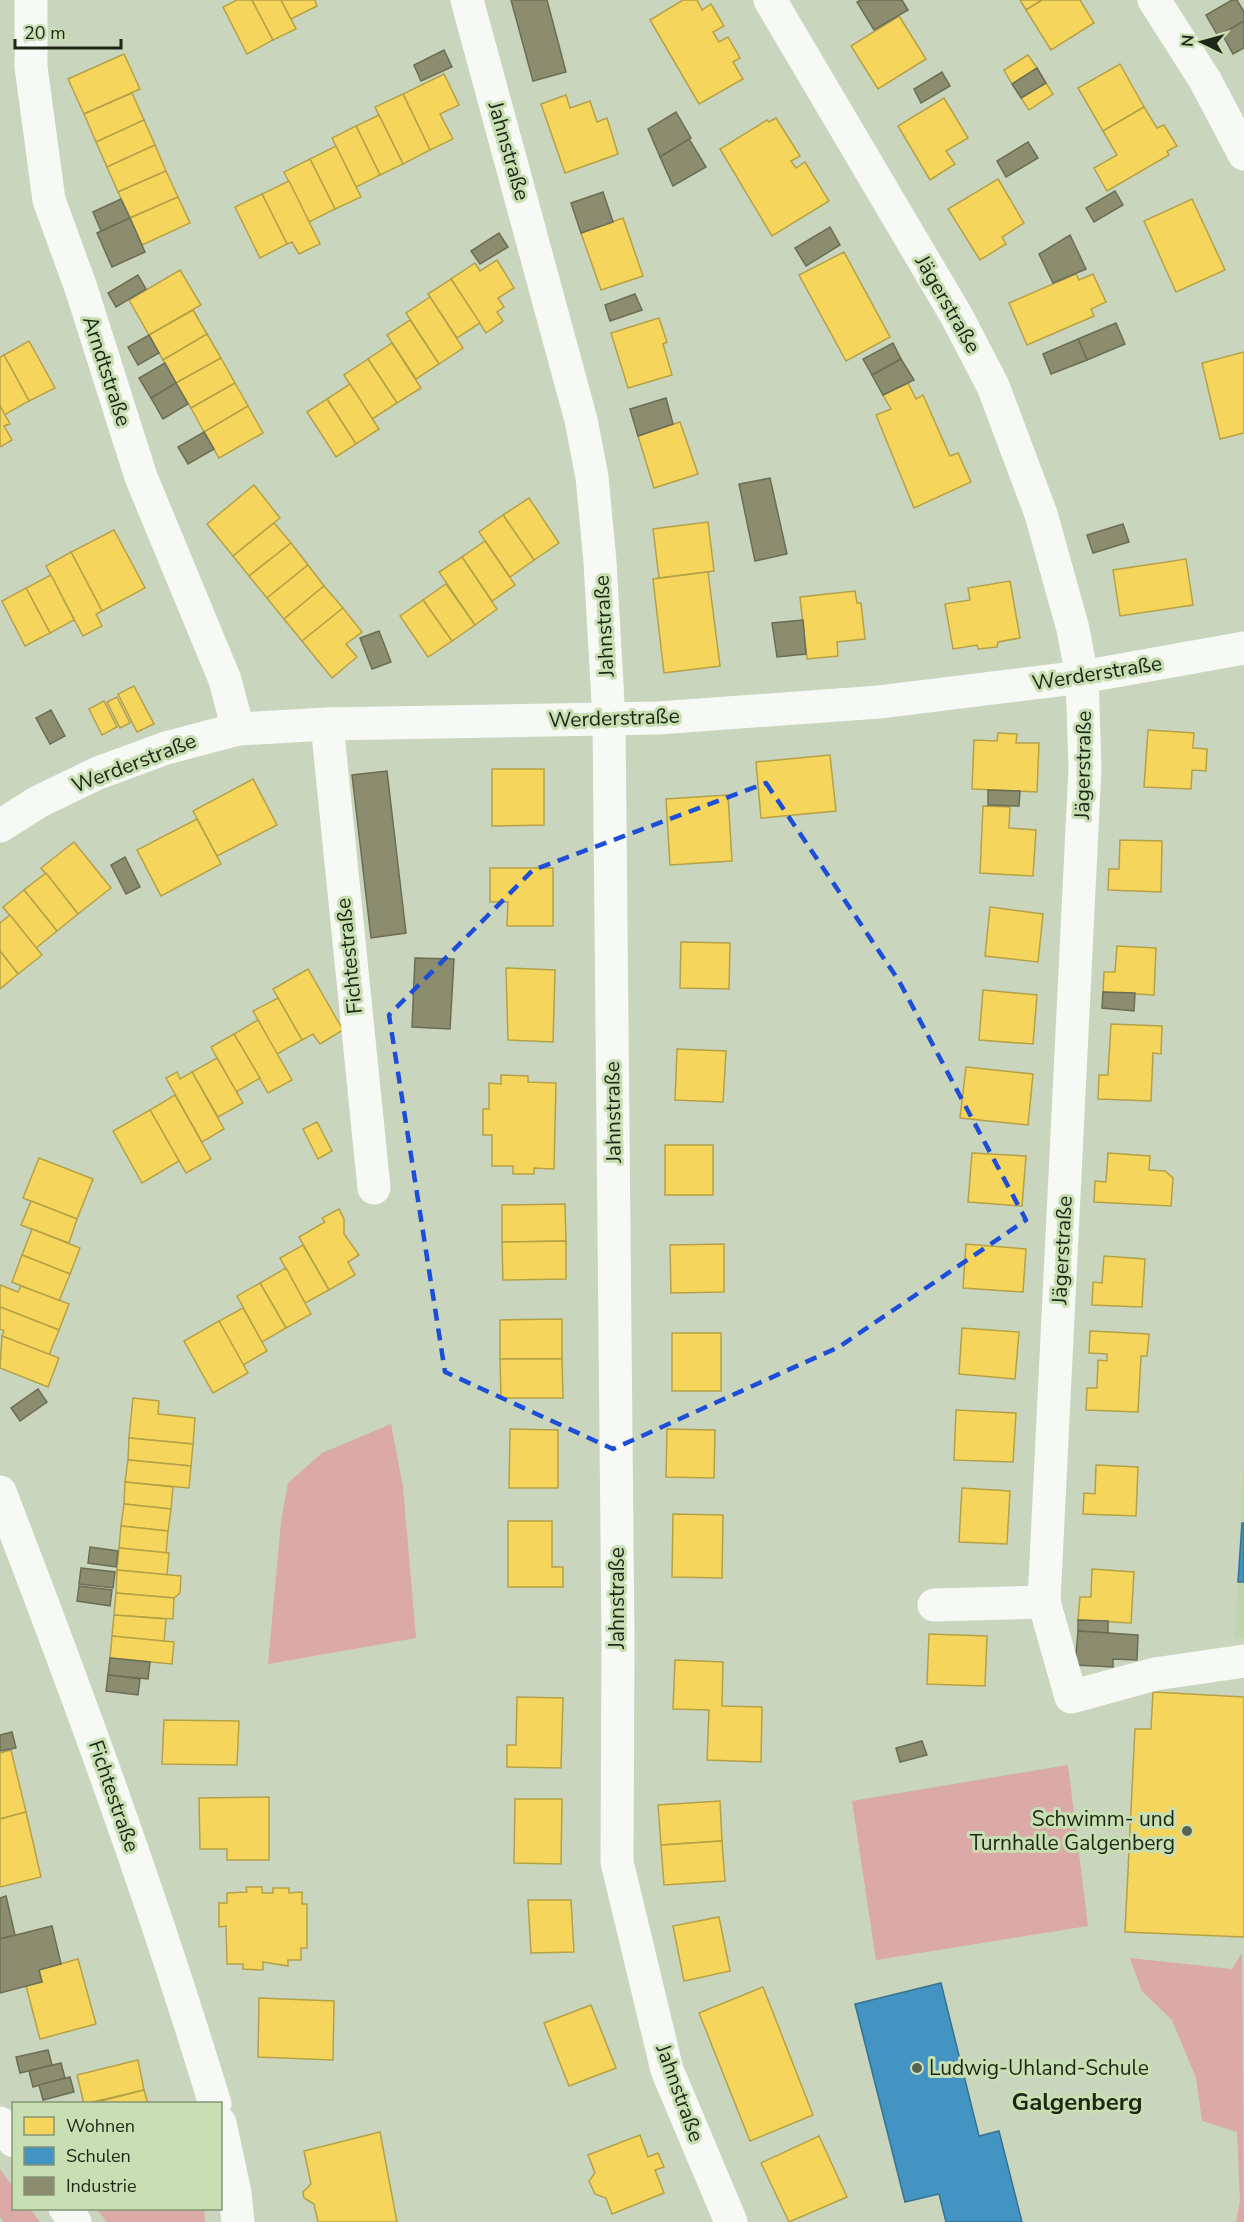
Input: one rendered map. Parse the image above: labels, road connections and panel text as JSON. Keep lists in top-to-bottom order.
{
  "streets": {
    "street": [
      "Jahnstraße",
      "Jägerstraße",
      "Arndtstraße",
      "Werderstraße",
      "Fichtestraße"
    ]
  },
  "crossings": [
    ["Jahnstraße", "Werderstraße"],
    ["Jägerstraße", "Werderstraße"],
    ["Arndtstraße", "Werderstraße"],
    ["Werderstraße", "Fichtestraße"]
  ],
  "districts": ["Galgenberg"],
  "places": ["Schwimm- und Turnhalle Galgenberg", "Ludwig-Uhland-Schule"],
  "legend": ["Wohnen", "Schulen", "Industrie"],
  "scale_bar": "20 m",
  "north": "left"
}
